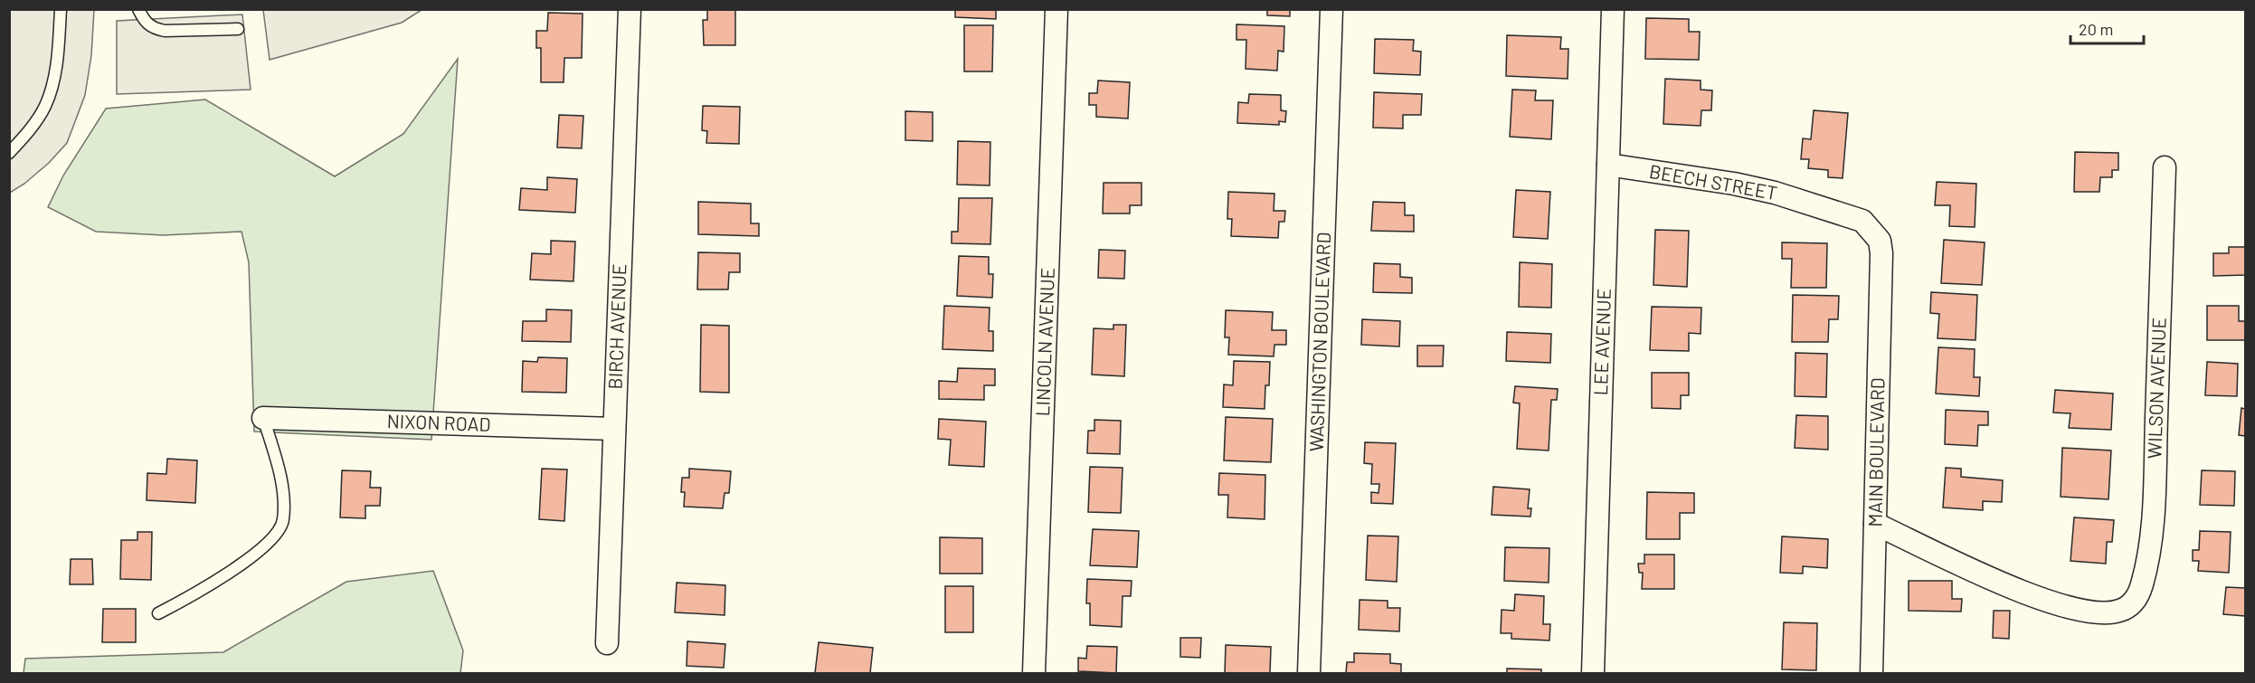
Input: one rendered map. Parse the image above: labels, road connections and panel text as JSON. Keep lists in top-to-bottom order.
{
  "streets": {
    "street": [
      "BEECH STREET",
      "BIRCH AVENUE",
      "LINCOLN AVENUE",
      "WASHINGTON BOULEVARD",
      "LEE AVENUE",
      "WILSON AVENUE",
      "NIXON ROAD",
      "MAIN BOULEVARD"
    ]
  },
  "crossings": [
    ["BEECH STREET", "LEE AVENUE"],
    ["BEECH STREET", "MAIN BOULEVARD"],
    ["BIRCH AVENUE", "NIXON ROAD"],
    ["WILSON AVENUE", "MAIN BOULEVARD"]
  ],
  "scale_bar": "20 m"
}
